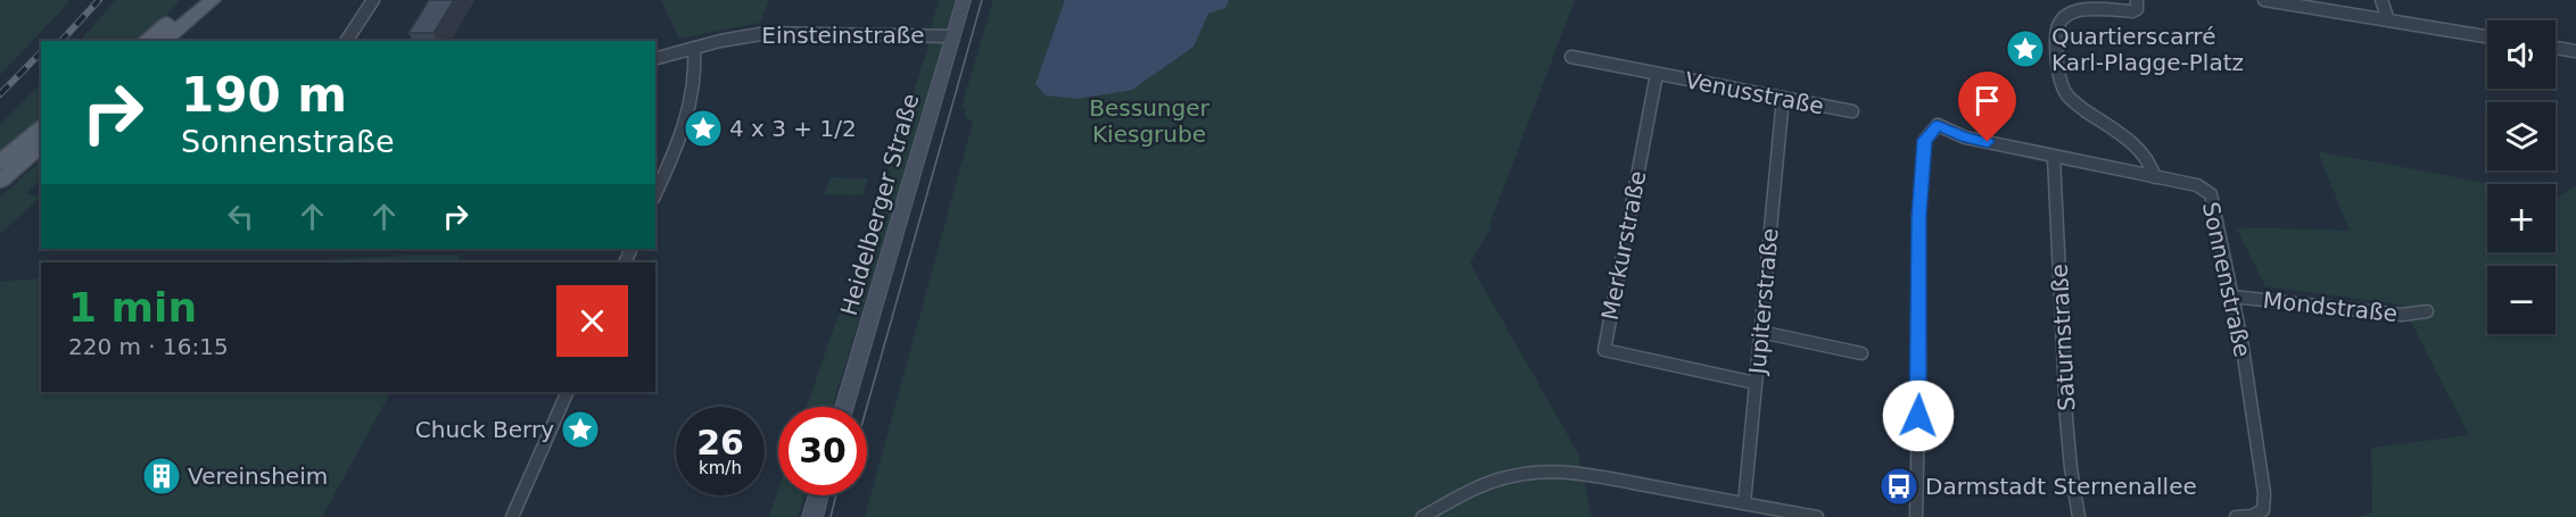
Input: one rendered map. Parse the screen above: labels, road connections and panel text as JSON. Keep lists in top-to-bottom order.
{
  "streets": {
    "street": [
      "Einsteinstraße",
      "Venusstraße",
      "Heidelberger Straße",
      "Merkurstraße",
      "Sonnenstraße",
      "Jupiterstraße",
      "Mondstraße",
      "Saturnstraße"
    ]
  },
  "crossings": [
    ["Einsteinstraße", "Heidelberger Straße"],
    ["Venusstraße", "Merkurstraße"],
    ["Venusstraße", "Jupiterstraße"],
    ["Merkurstraße", "Jupiterstraße"],
    ["Sonnenstraße", "Mondstraße"],
    ["Sonnenstraße", "Saturnstraße"]
  ],
  "parks": ["Bessunger Kiesgrube"],
  "places": {
    "place": ["Quartierscarré Karl-Plagge-Platz", "4 x 3 + 1/2", "Chuck Berry"],
    "building": ["Vereinsheim"],
    "bus stop": ["Darmstadt Sternenallee"]
  },
  "page": {
    "map_buttons": ["+", "−"],
    "turn": ["190 m", "Sonnenstraße"],
    "heading": ["1 min", "220 m · 16:15"],
    "speed": "26 km/h",
    "limit": "30"
  }
}
